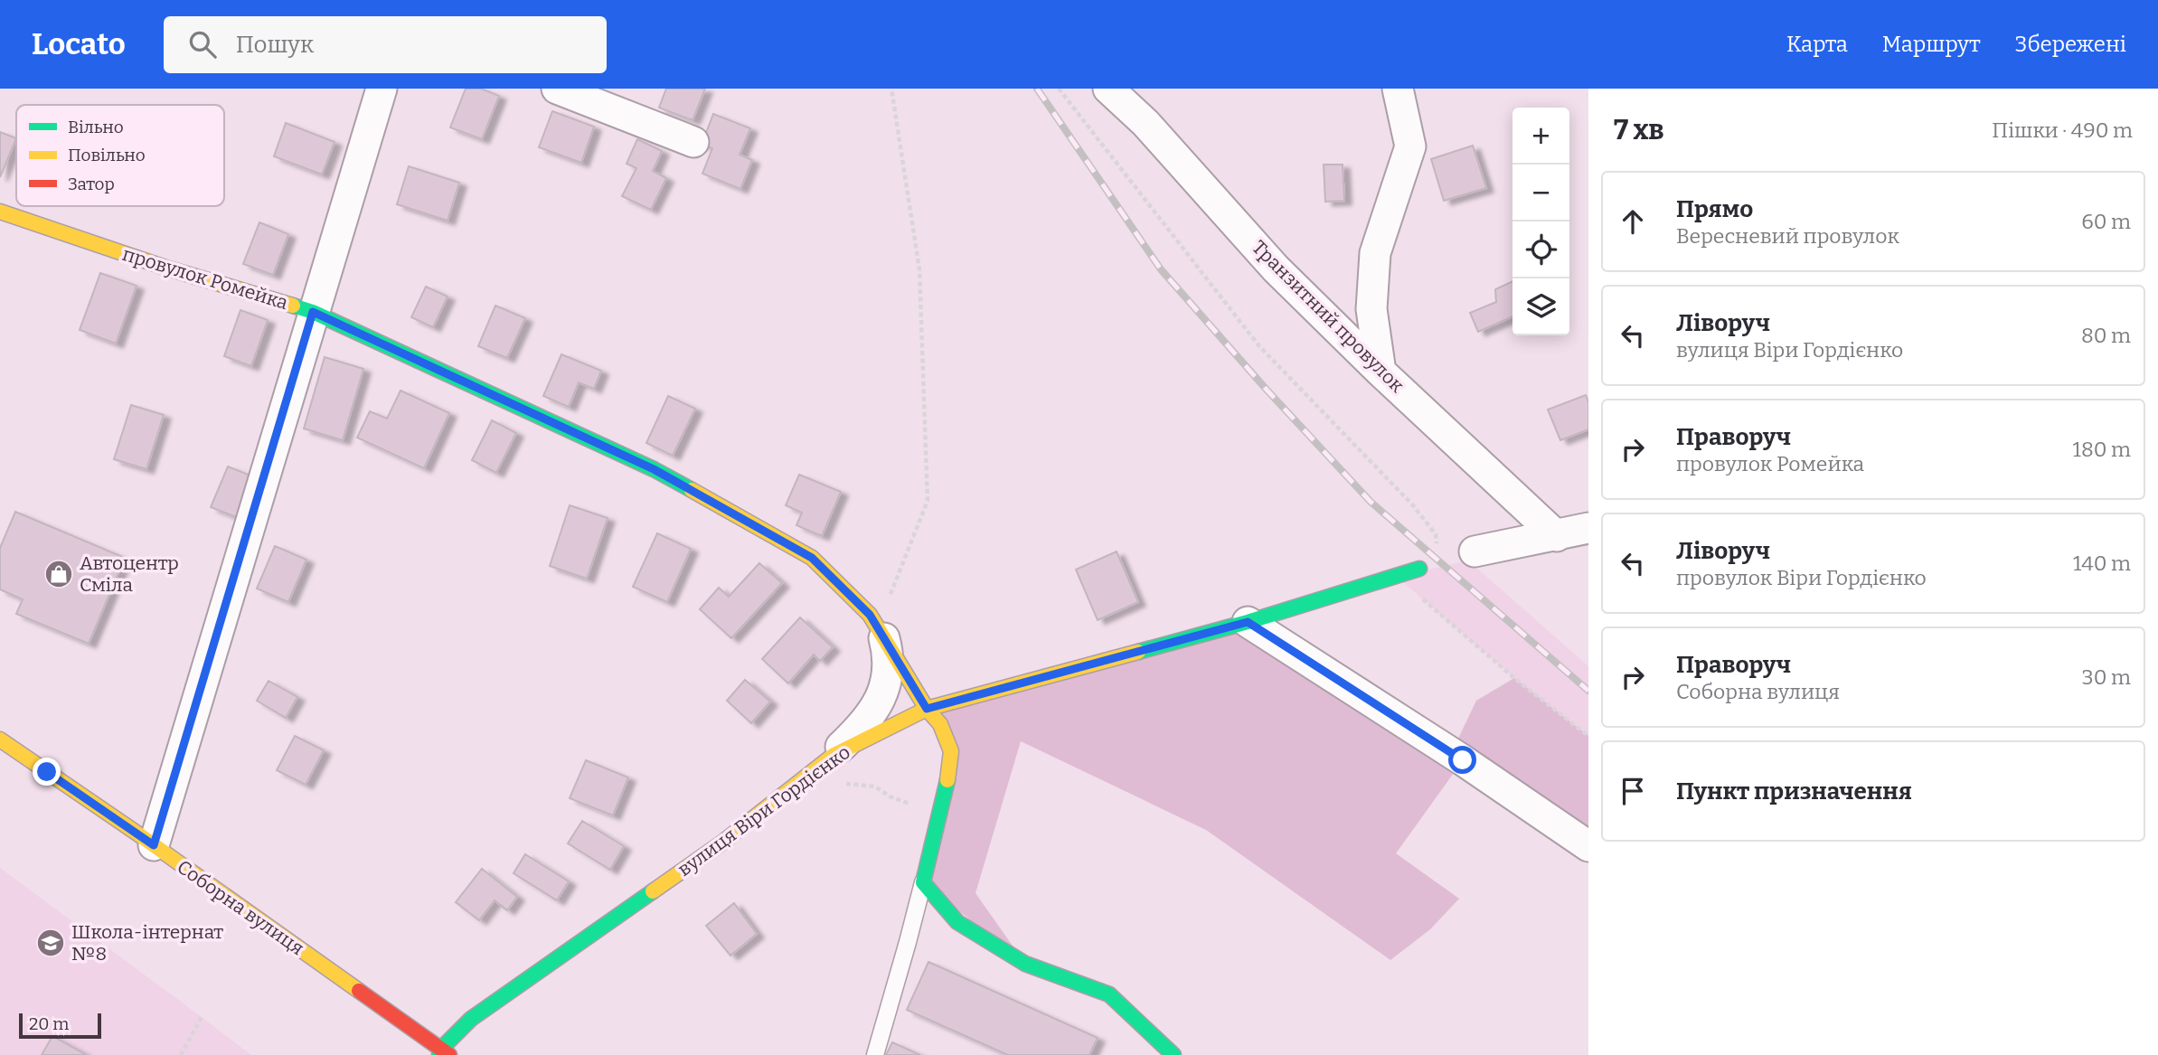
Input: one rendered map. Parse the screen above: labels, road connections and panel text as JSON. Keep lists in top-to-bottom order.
{
  "streets": {
    "street": [
      "провулок Ромейка",
      "Транзитний провулок",
      "вулиця Віри Гордієнко",
      "Соборна вулиця"
    ]
  },
  "crossings": [
    ["провулок Ромейка", "вулиця Віри Гордієнко"],
    ["вулиця Віри Гордієнко", "Соборна вулиця"]
  ],
  "places": {
    "shop": ["Автоцентр Сміла"],
    "school or university": ["Школа-інтернат №8"]
  },
  "legend": ["Вільно", "Повільно", "Затор"],
  "scale_bar": "20 m",
  "page": {
    "header": "Locato",
    "search": "Пошук",
    "nav": ["Карта", "Маршрут", "Збережені"],
    "heading": ["7 хв", "Пішки · 490 m"],
    "map_buttons": ["+", "−"],
    "list": [
      ["Прямо", "Вересневий провулок", "60 m"],
      ["Ліворуч", "вулиця Віри Гордієнко", "80 m"],
      ["Праворуч", "провулок Ромейка", "180 m"],
      ["Ліворуч", "провулок Віри Гордієнко", "140 m"],
      ["Праворуч", "Соборна вулиця", "30 m"],
      "Пункт призначення"
    ],
    "scale": "20 m"
  }
}
